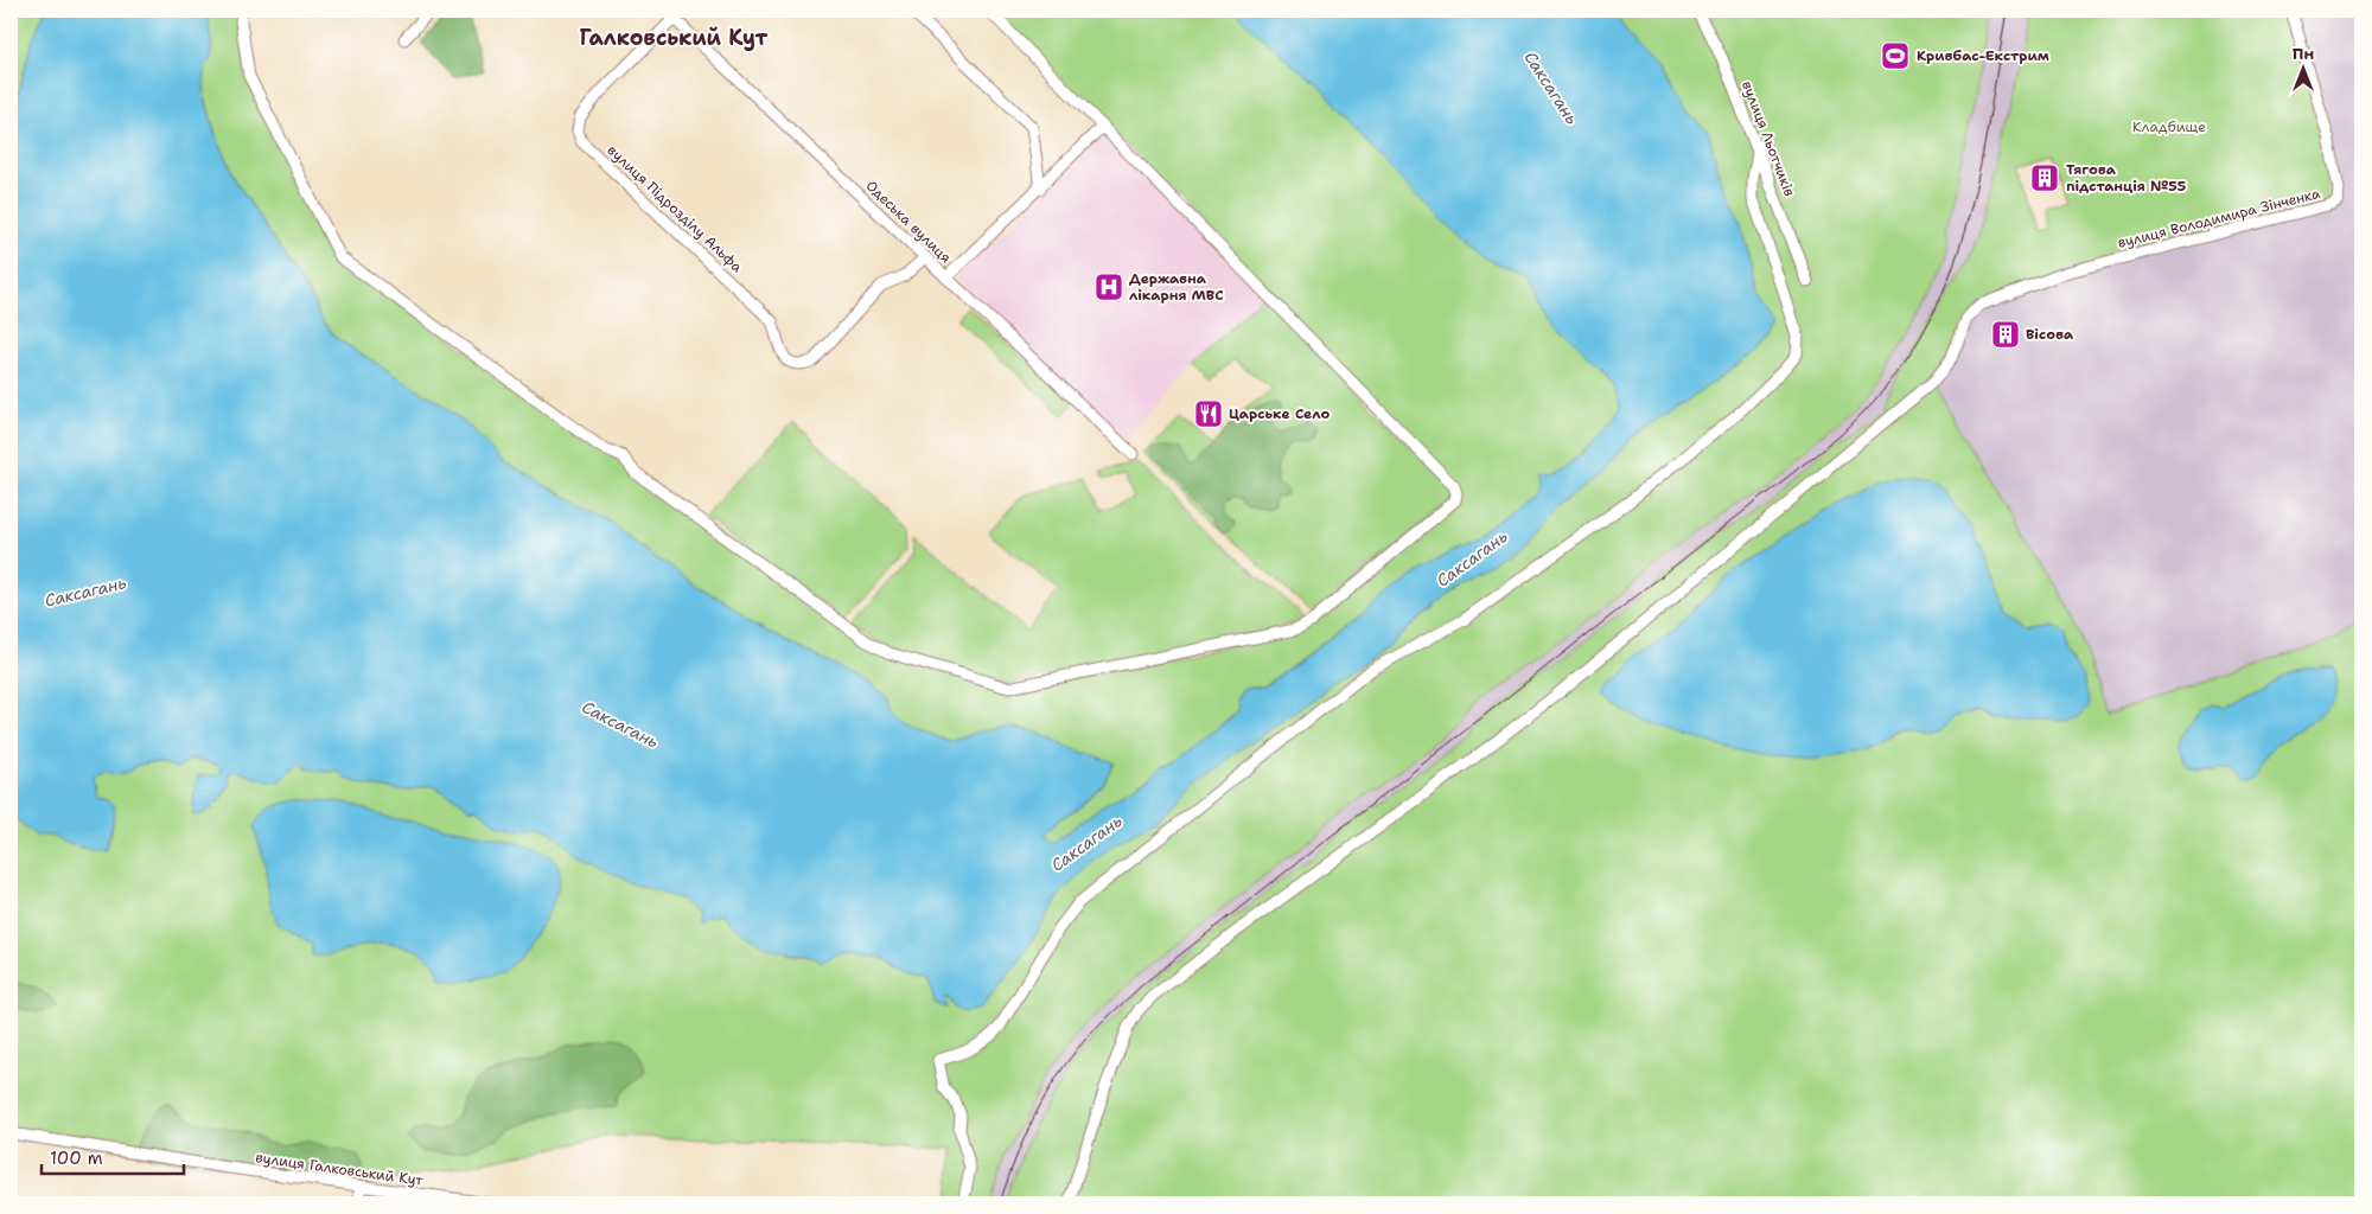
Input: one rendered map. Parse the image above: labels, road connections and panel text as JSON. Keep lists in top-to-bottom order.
{
  "streets": {
    "street": [
      "вулиця Льотчиків",
      "вулиця Підрозділу Альфа",
      "вулиця Володимира Зінченка",
      "Одеська вулиця",
      "вулиця Галковський Кут"
    ]
  },
  "crossings": [
    ["вулиця Підрозділу Альфа", "Одеська вулиця"]
  ],
  "districts": ["Галковський Кут"],
  "water": ["Саксагань"],
  "parks": ["Кладбище"],
  "places": {
    "sports": ["Кривбас-Екстрим"],
    "building": ["Тягова підстанція №55", "Вісова"],
    "hospital": ["Державна лікарня МВС"],
    "restaurant": ["Царське Село"]
  },
  "scale_bar": "100 m",
  "north": "top"
}
